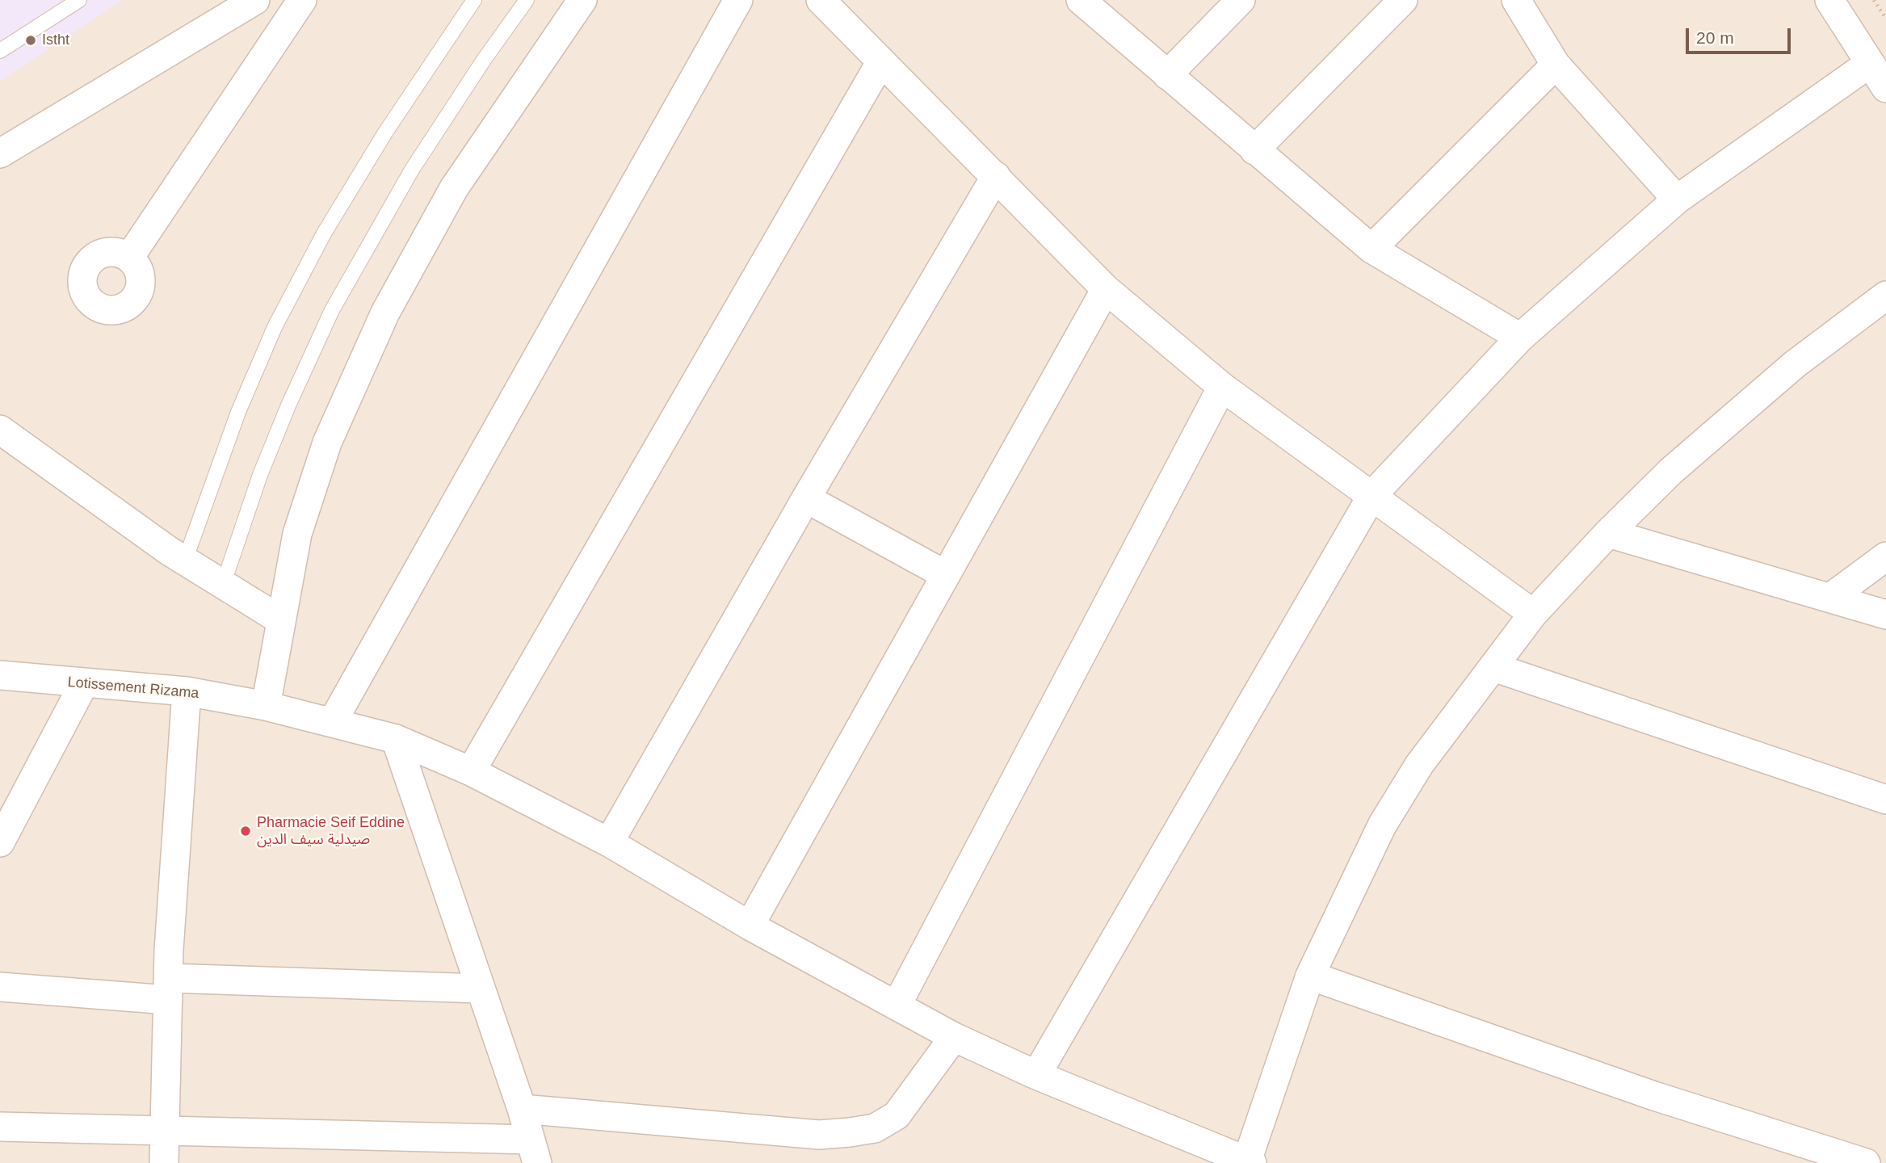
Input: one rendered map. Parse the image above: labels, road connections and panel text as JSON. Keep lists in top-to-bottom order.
{
  "streets": {
    "street": ["Lotissement Rizama"]
  },
  "places": ["Istht", "Pharmacie Seif Eddine صيدلية سيف الدين"],
  "scale_bar": "20 m"
}
